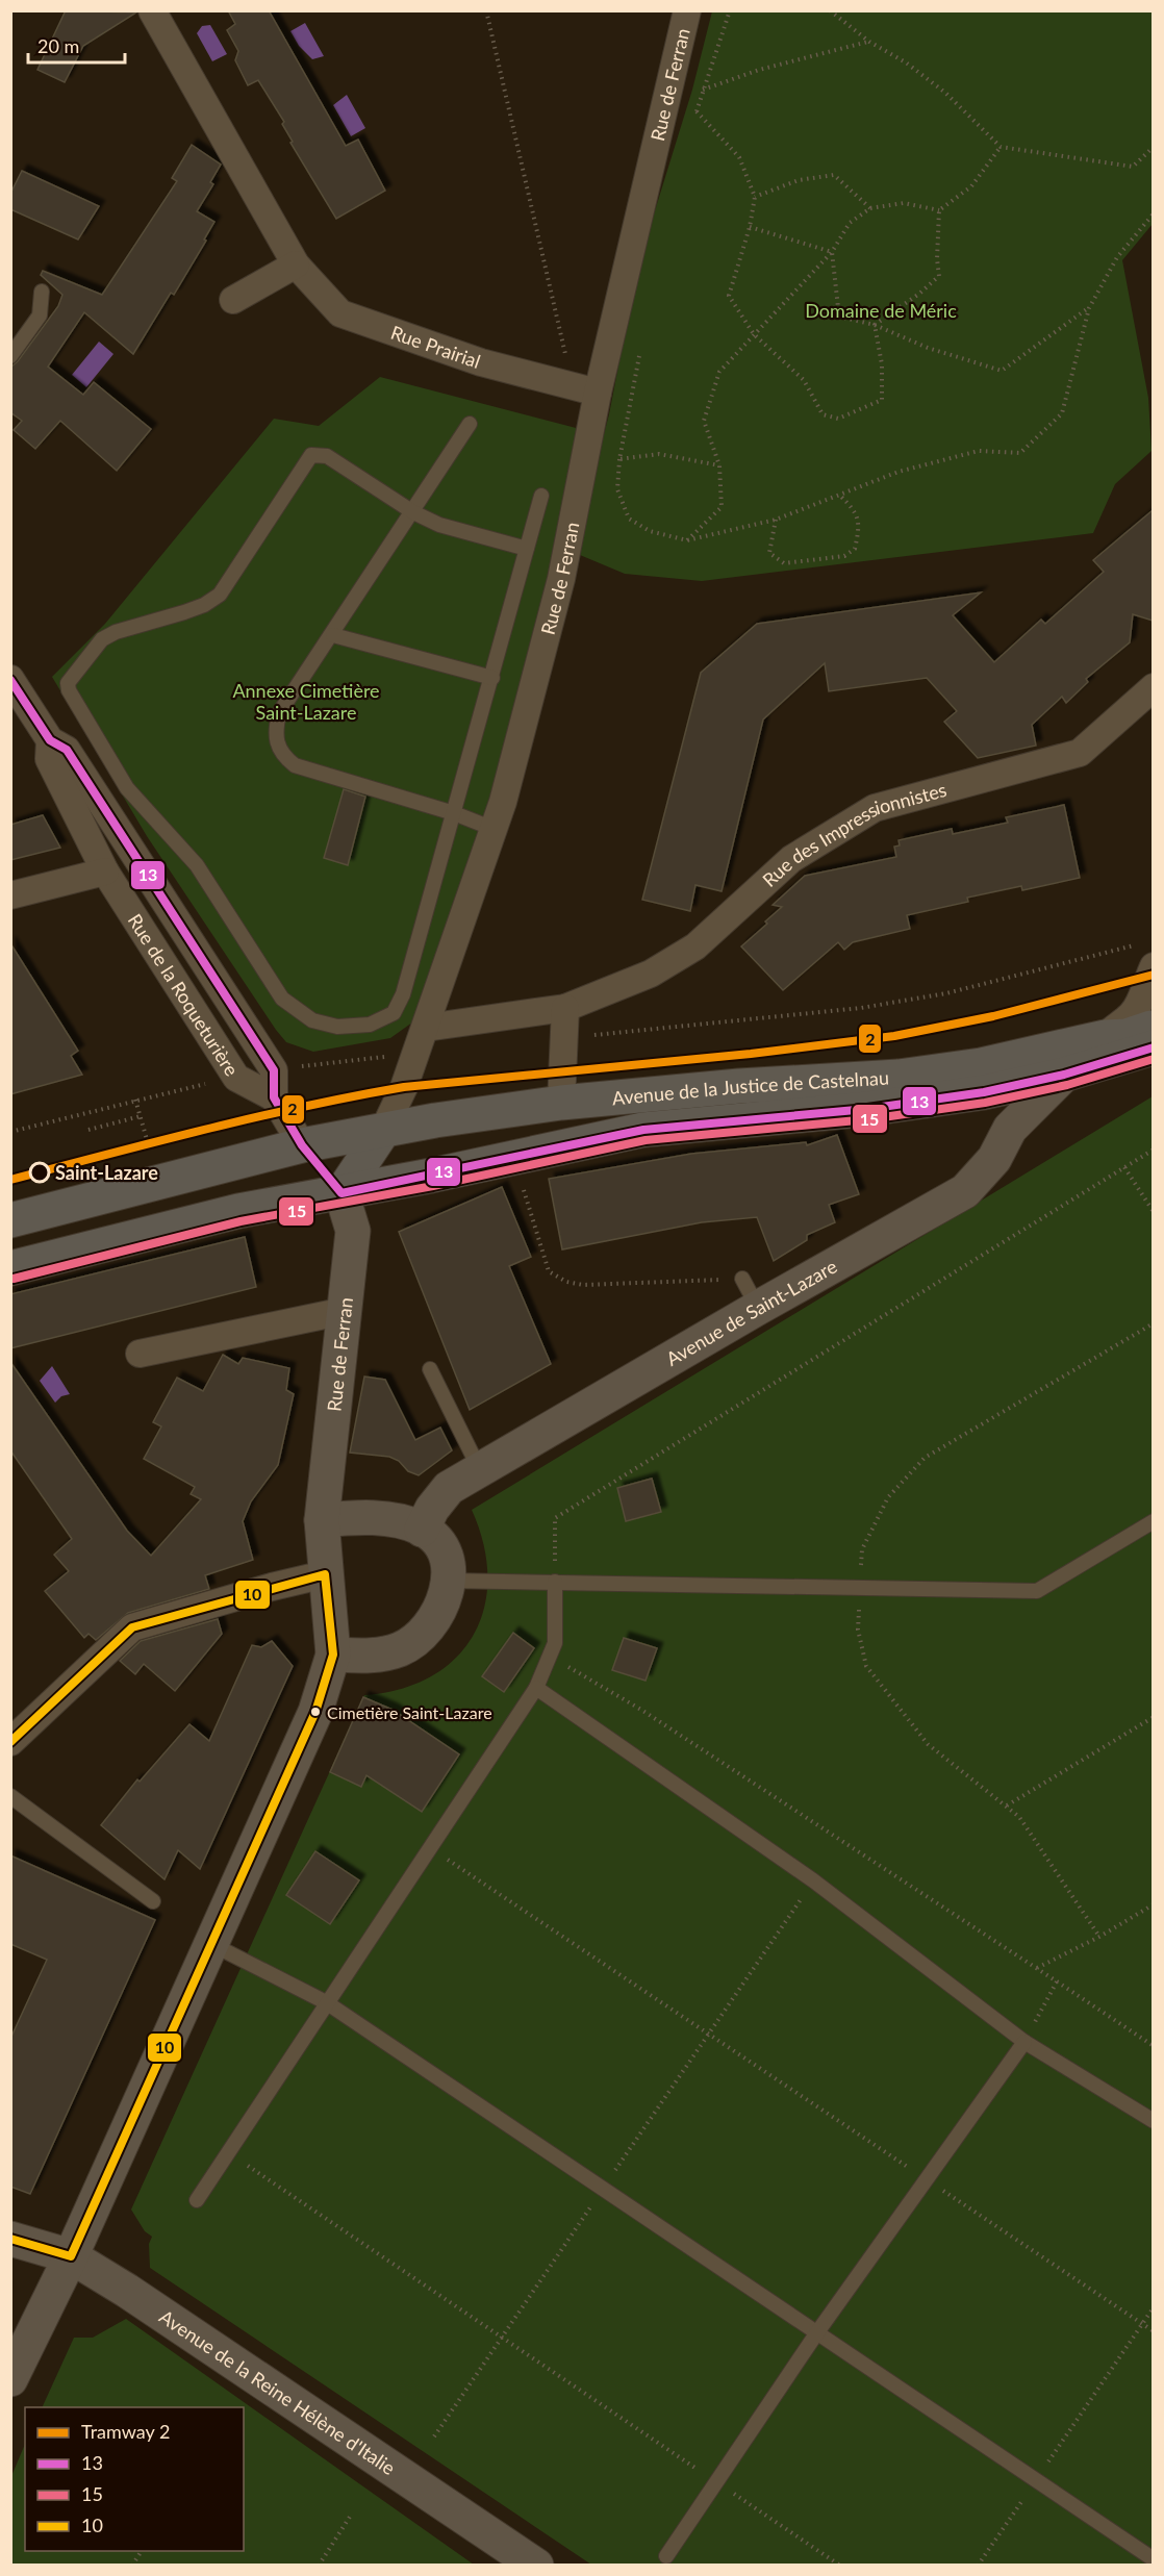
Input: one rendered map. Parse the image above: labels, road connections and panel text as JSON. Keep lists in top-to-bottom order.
{
  "streets": {
    "main road": ["Avenue de la Justice de Castelnau"],
    "street": [
      "Rue de Ferran",
      "Rue Prairial",
      "Rue des Impressionnistes",
      "Rue de la Roqueturière",
      "Avenue de Saint-Lazare",
      "Avenue de la Reine Hélène d'Italie"
    ]
  },
  "crossings": [
    ["Rue de Ferran", "Rue Prairial"],
    ["Rue de Ferran", "Rue des Impressionnistes"],
    ["Rue de Ferran", "Avenue de la Justice de Castelnau"],
    ["Rue de Ferran", "Avenue de Saint-Lazare"],
    ["Rue de la Roqueturière", "Avenue de la Justice de Castelnau"],
    ["Avenue de la Justice de Castelnau", "Avenue de Saint-Lazare"]
  ],
  "parks": ["Domaine de Méric", "Annexe Cimetière Saint-Lazare"],
  "places": ["Saint-Lazare", "Cimetière Saint-Lazare"],
  "lines": [
    "transit line 13",
    "tram line 2",
    "transit line 15",
    "transit line 10"
  ],
  "legend": [
    "Tramway 2",
    "13",
    "15",
    "10"
  ],
  "scale_bar": "20 m"
}
